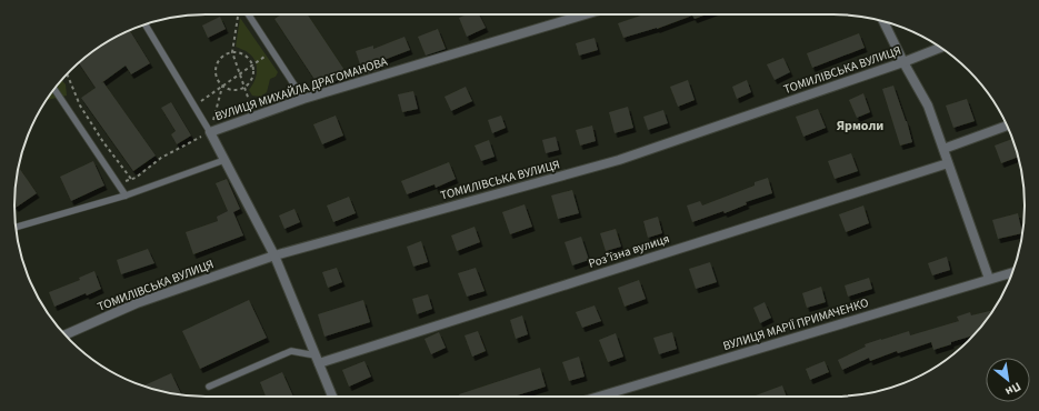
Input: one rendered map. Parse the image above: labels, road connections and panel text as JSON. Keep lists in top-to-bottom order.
{
  "streets": {
    "street": [
      "ТОМИЛІВСЬКА ВУЛИЦЯ",
      "ВУЛИЦЯ МИХАЙЛА ДРАГОМАНОВА",
      "Розʼїзна вулиця",
      "ВУЛИЦЯ МАРІЇ ПРИМАЧЕНКО"
    ]
  },
  "crossings": [
    ["ТОМИЛІВСЬКА ВУЛИЦЯ", "ВУЛИЦЯ МИХАЙЛА ДРАГОМАНОВА"],
    ["ВУЛИЦЯ МИХАЙЛА ДРАГОМАНОВА", "Розʼїзна вулиця"]
  ],
  "districts": ["Ярмоли"],
  "north": "bottom right"
}
